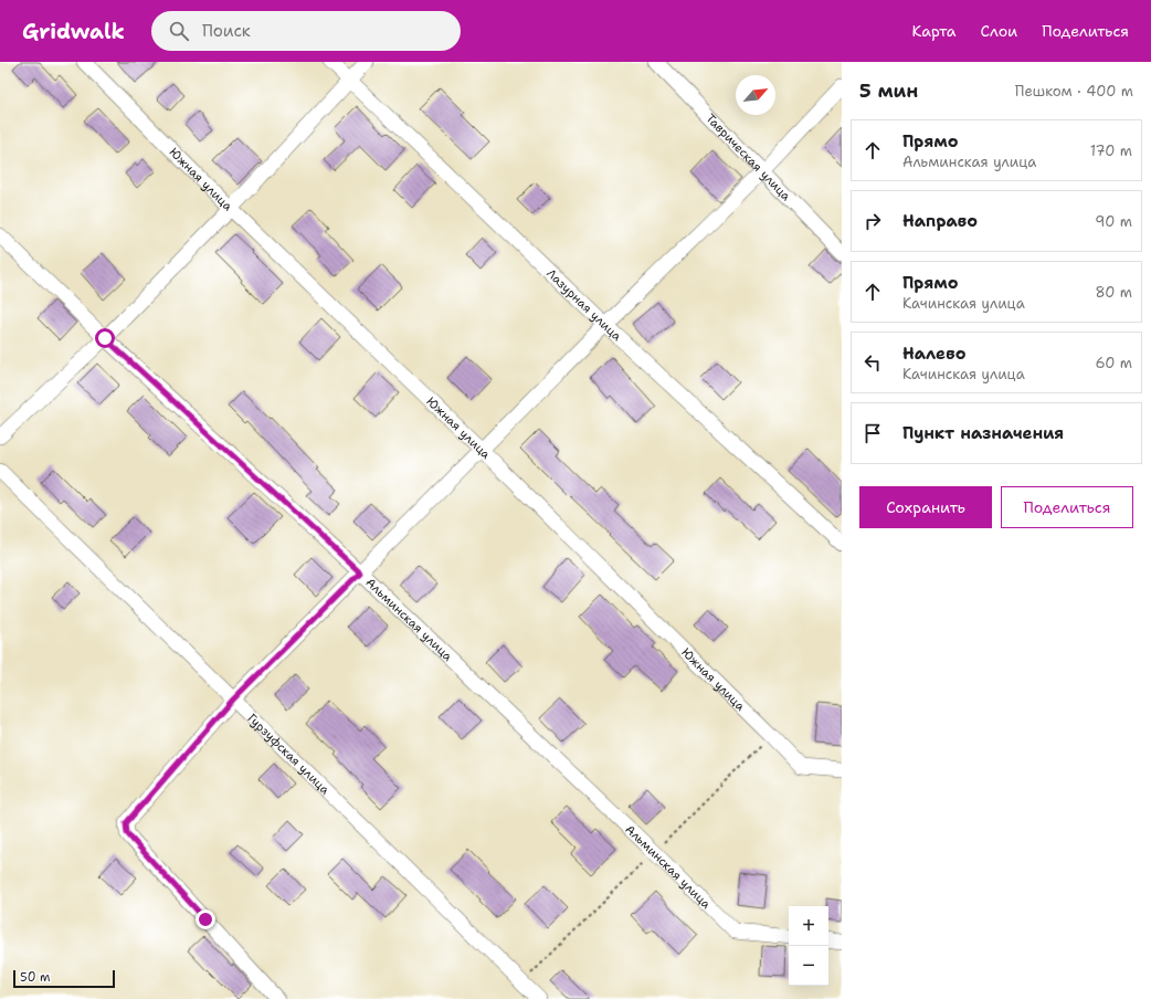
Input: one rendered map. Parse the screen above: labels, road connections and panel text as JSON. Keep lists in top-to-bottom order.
{
  "streets": {
    "street": [
      "Таврическая улица",
      "Южная улица",
      "Лазурная улица",
      "Альминская улица",
      "Гурзуфская улица"
    ]
  },
  "scale_bar": "50 m",
  "north": "top right",
  "page": {
    "header": "Gridwalk",
    "search": "Поиск",
    "nav": ["Карта", "Слои", "Поделиться"],
    "heading": ["5 мин", "Пешком · 400 m"],
    "list": [
      ["Прямо", "Альминская улица", "170 m"],
      ["Направо", "90 m"],
      ["Прямо", "Качинская улица", "80 m"],
      ["Налево", "Качинская улица", "60 m"],
      "Пункт назначения"
    ],
    "buttons": ["Сохранить", "Поделиться"],
    "map_buttons": ["+", "−"],
    "scale": "50 m"
  }
}
